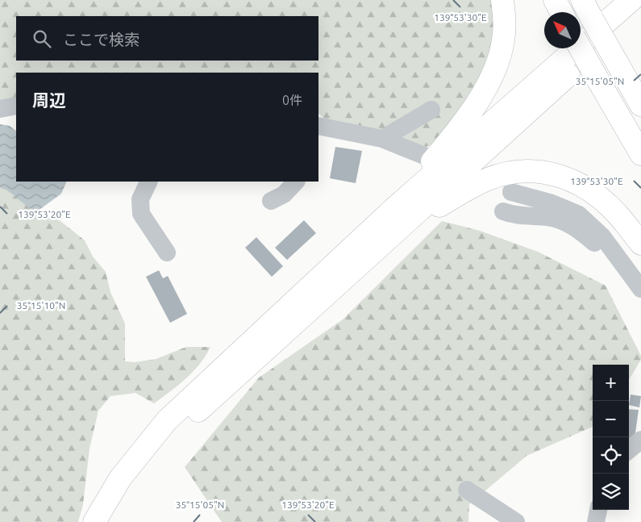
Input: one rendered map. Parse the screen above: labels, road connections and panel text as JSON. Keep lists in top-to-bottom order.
{
  "north": "top left",
  "page": {
    "search": "ここで検索",
    "heading": ["周辺", "0件"],
    "map_buttons": ["+", "−"]
  },
  "coordinates": [
    "139°53'30\"E",
    "35°15'05\"N",
    "139°53'20\"E",
    "35°15'10\"N"
  ]
}
